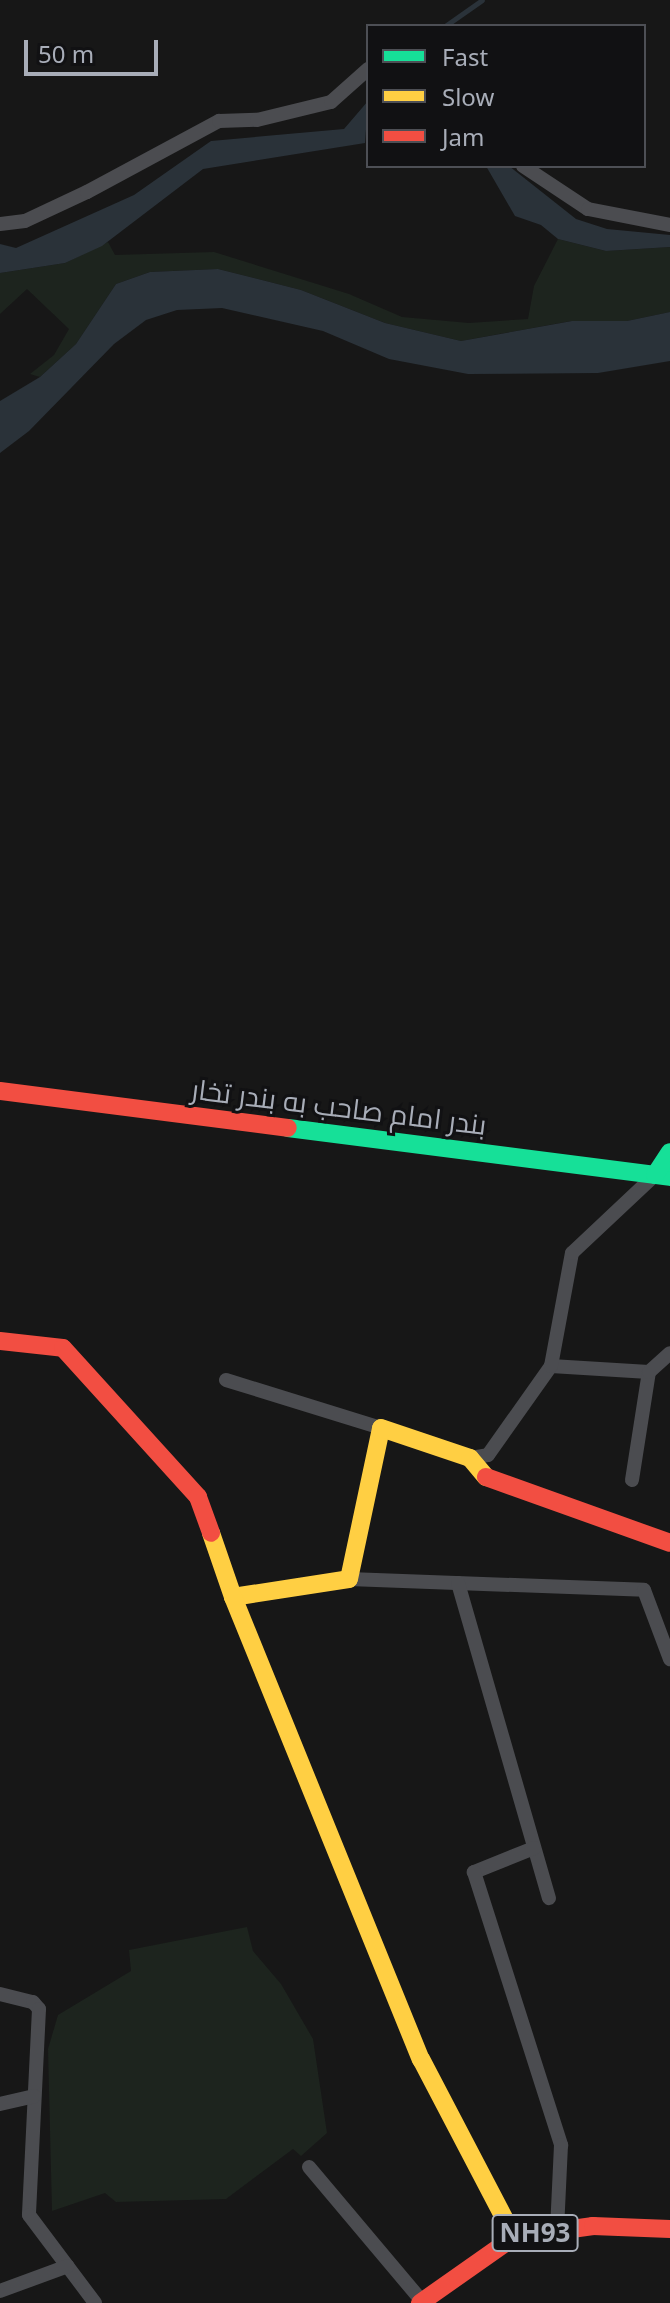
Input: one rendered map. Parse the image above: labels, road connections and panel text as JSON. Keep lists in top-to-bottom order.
{
  "streets": {
    "street": ["بندر امام صاحب به بندر تخار", "NH93"]
  },
  "legend": ["Fast", "Slow", "Jam"],
  "scale_bar": "50 m"
}
